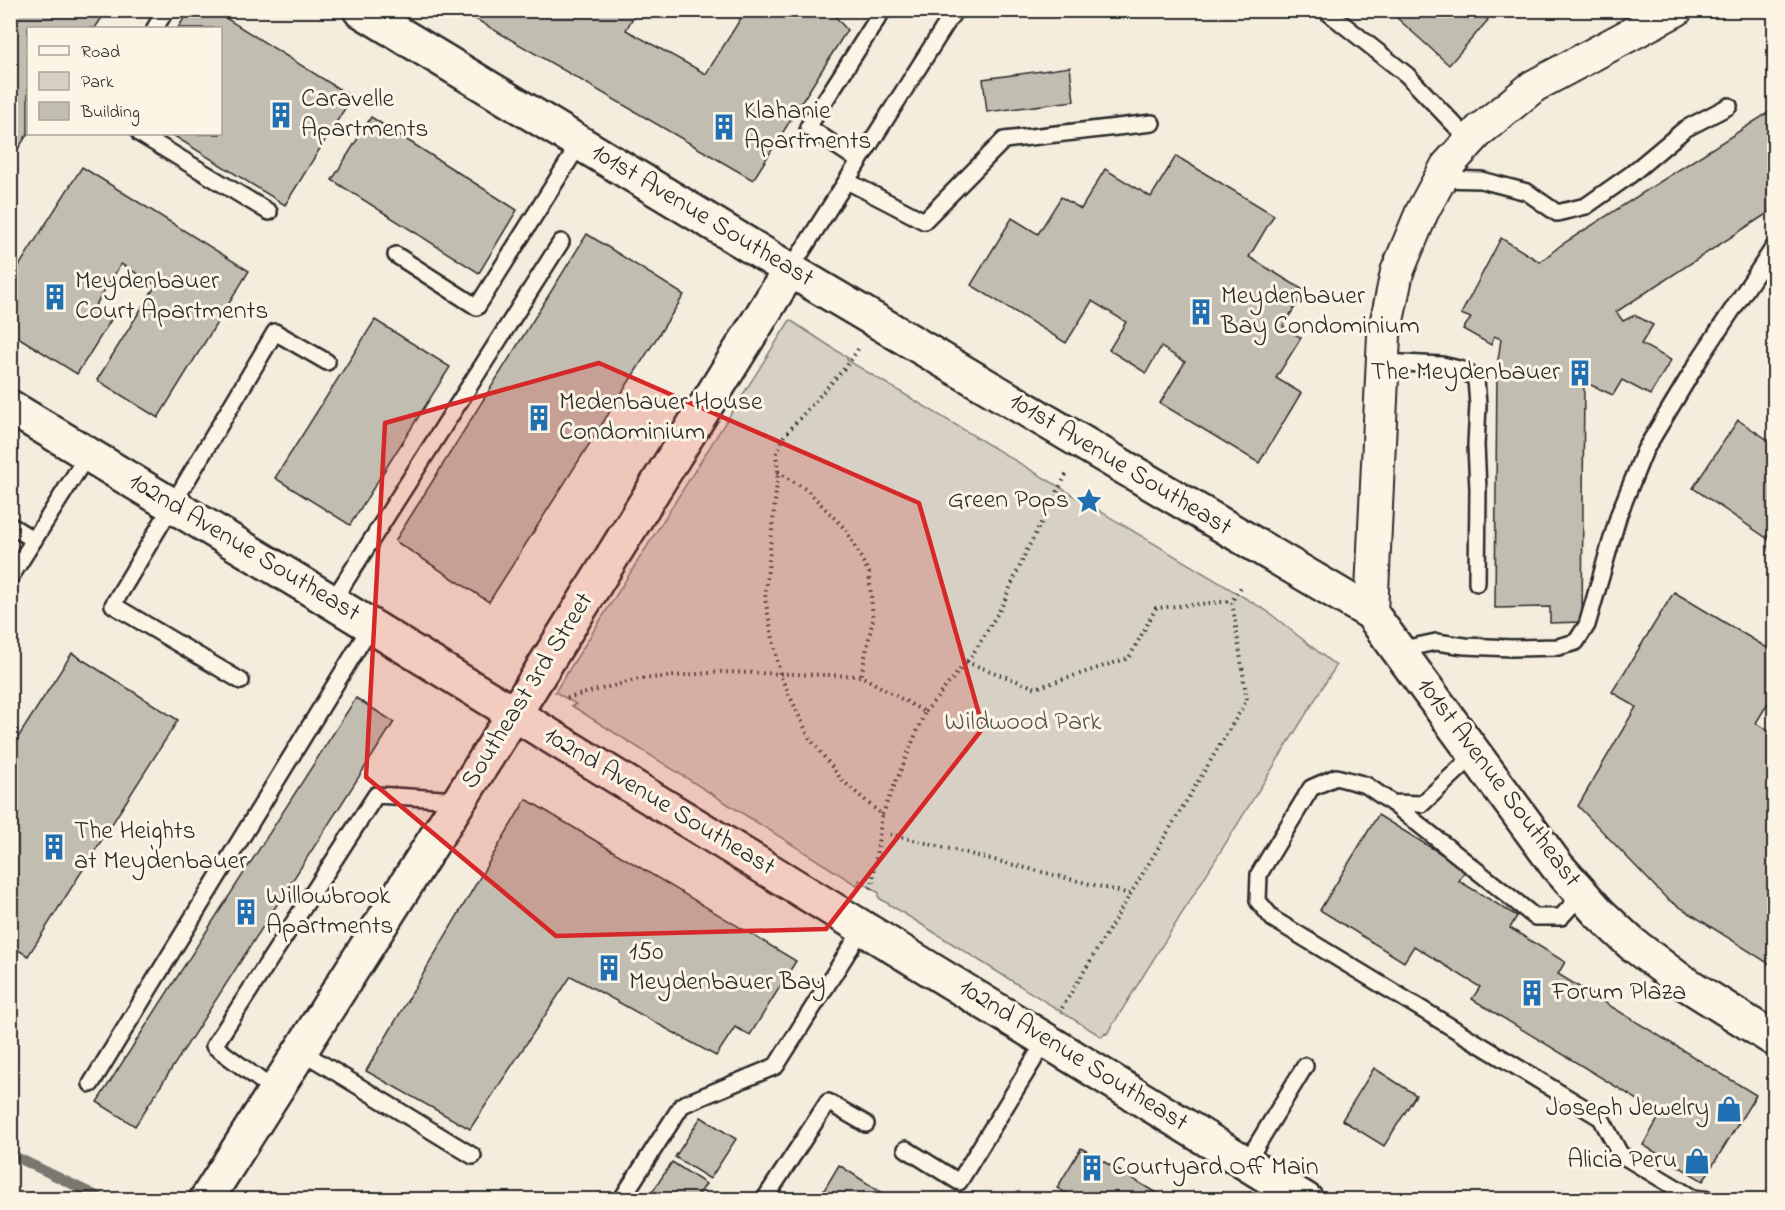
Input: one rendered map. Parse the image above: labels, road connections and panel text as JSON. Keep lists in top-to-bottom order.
{
  "streets": {
    "street": ["101st Avenue Southeast", "102nd Avenue Southeast", "Southeast 3rd Street"]
  },
  "crossings": [
    ["101st Avenue Southeast", "Southeast 3rd Street"],
    ["102nd Avenue Southeast", "Southeast 3rd Street"]
  ],
  "parks": ["Wildwood Park"],
  "places": {
    "building": [
      "Caravelle Apartments",
      "Klahanie Apartments",
      "Meydenbauer Court Apartments",
      "Meydenbauer Bay Condominium",
      "The Meydenbauer",
      "Medenbauer House Condominium",
      "The Heights at Meydenbauer",
      "Willowbrook Apartments",
      "150 Meydenbauer Bay",
      "Forum Plaza",
      "Courtyard Off Main"
    ],
    "place": ["Green Pops"],
    "shop": ["Joseph Jewelry", "Alicia Peru"]
  },
  "legend": ["Road", "Park", "Building"]
}
